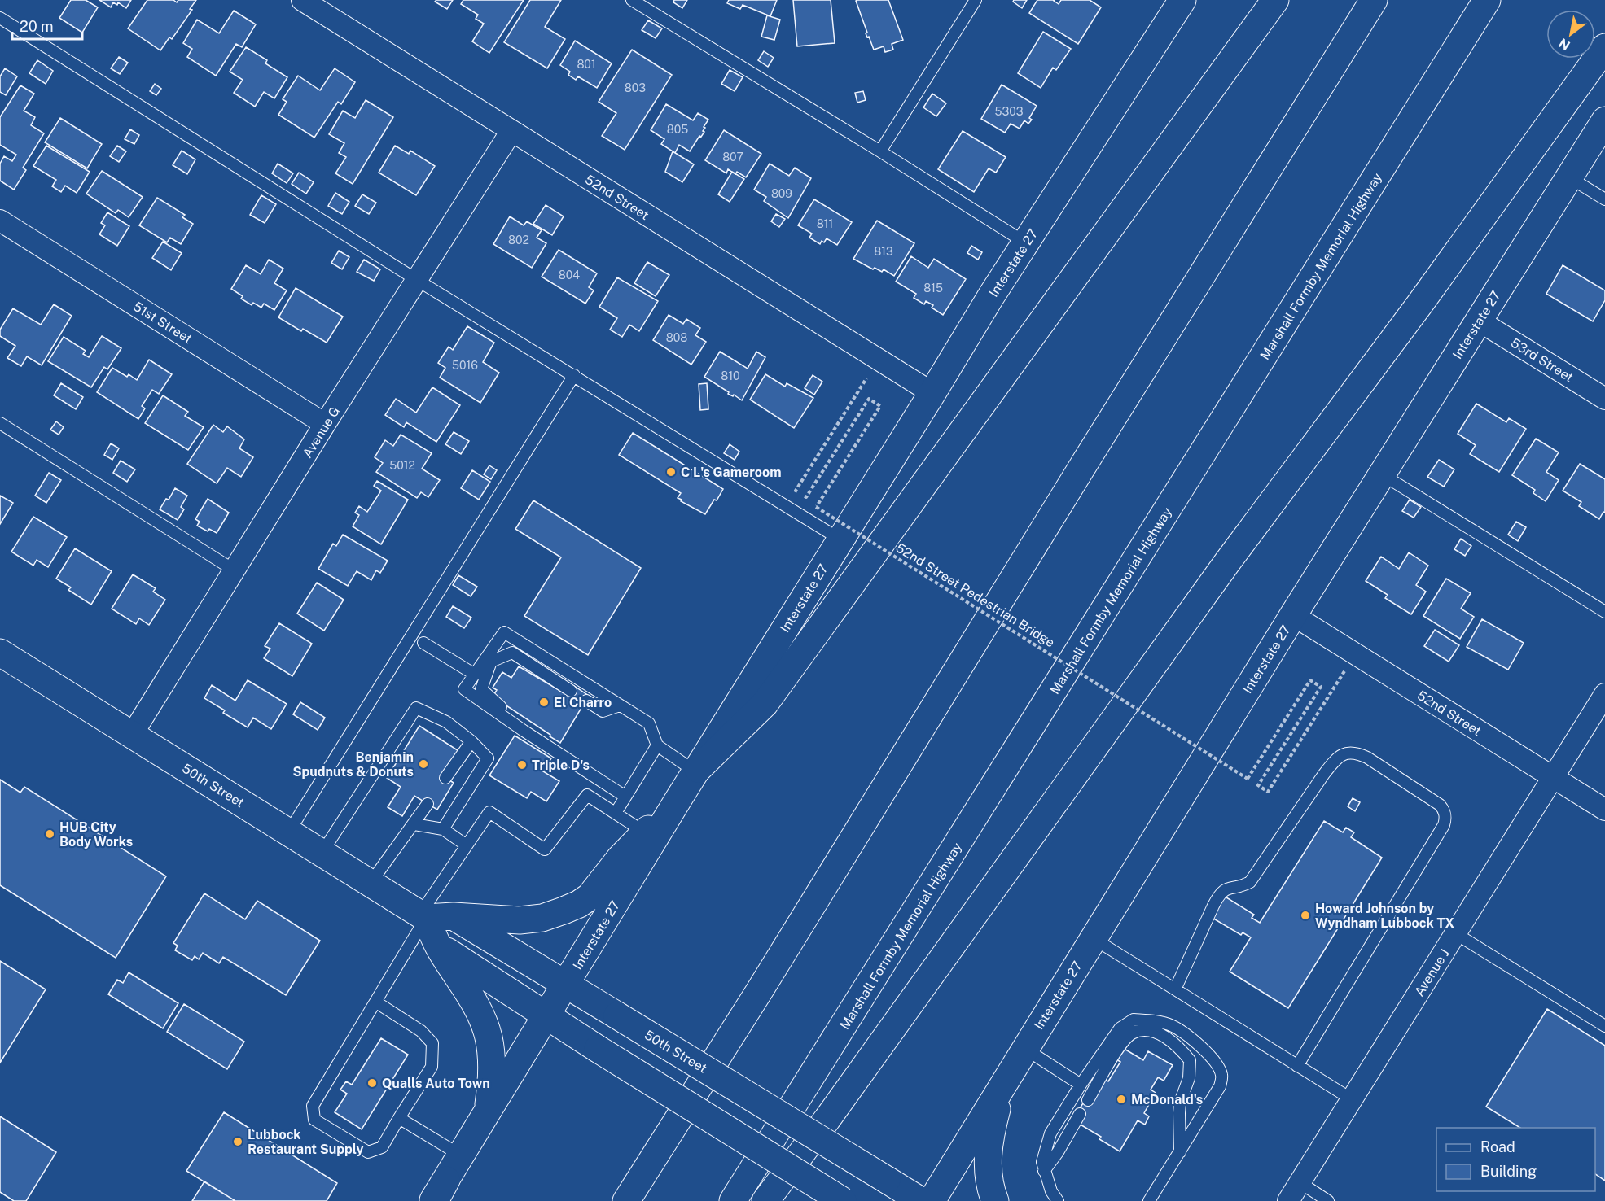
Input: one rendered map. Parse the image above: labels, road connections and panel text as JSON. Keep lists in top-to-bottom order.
{
  "streets": {
    "main road": ["Interstate 27", "Marshall Formby Memorial Highway", "50th Street"],
    "street": [
      "52nd Street",
      "51st Street",
      "53rd Street",
      "Avenue G",
      "Avenue J"
    ],
    "path": ["52nd Street Pedestrian Bridge"]
  },
  "crossings": [
    ["52nd Street", "Interstate 27"],
    ["52nd Street", "Avenue G"],
    ["52nd Street", "52nd Street Pedestrian Bridge"],
    ["52nd Street", "Avenue J"],
    ["Interstate 27", "53rd Street"],
    ["Interstate 27", "50th Street"],
    ["51st Street", "Avenue G"],
    ["Avenue G", "50th Street"]
  ],
  "places": [
    "C L's Gameroom",
    "El Charro",
    "Benjamin Spudnuts & Donuts",
    "Triple D's",
    "HUB City Body Works",
    "Howard Johnson by Wyndham Lubbock TX",
    "Qualls Auto Town",
    "McDonald's",
    "Lubbock Restaurant Supply"
  ],
  "house_numbers": [
    "801",
    "803",
    "5303",
    "805",
    "807",
    "809",
    "811",
    "802",
    "813",
    "804",
    "815",
    "808",
    "5016",
    "810",
    "5012"
  ],
  "legend": ["Road", "Building"],
  "scale_bar": "20 m",
  "north": "bottom left"
}
